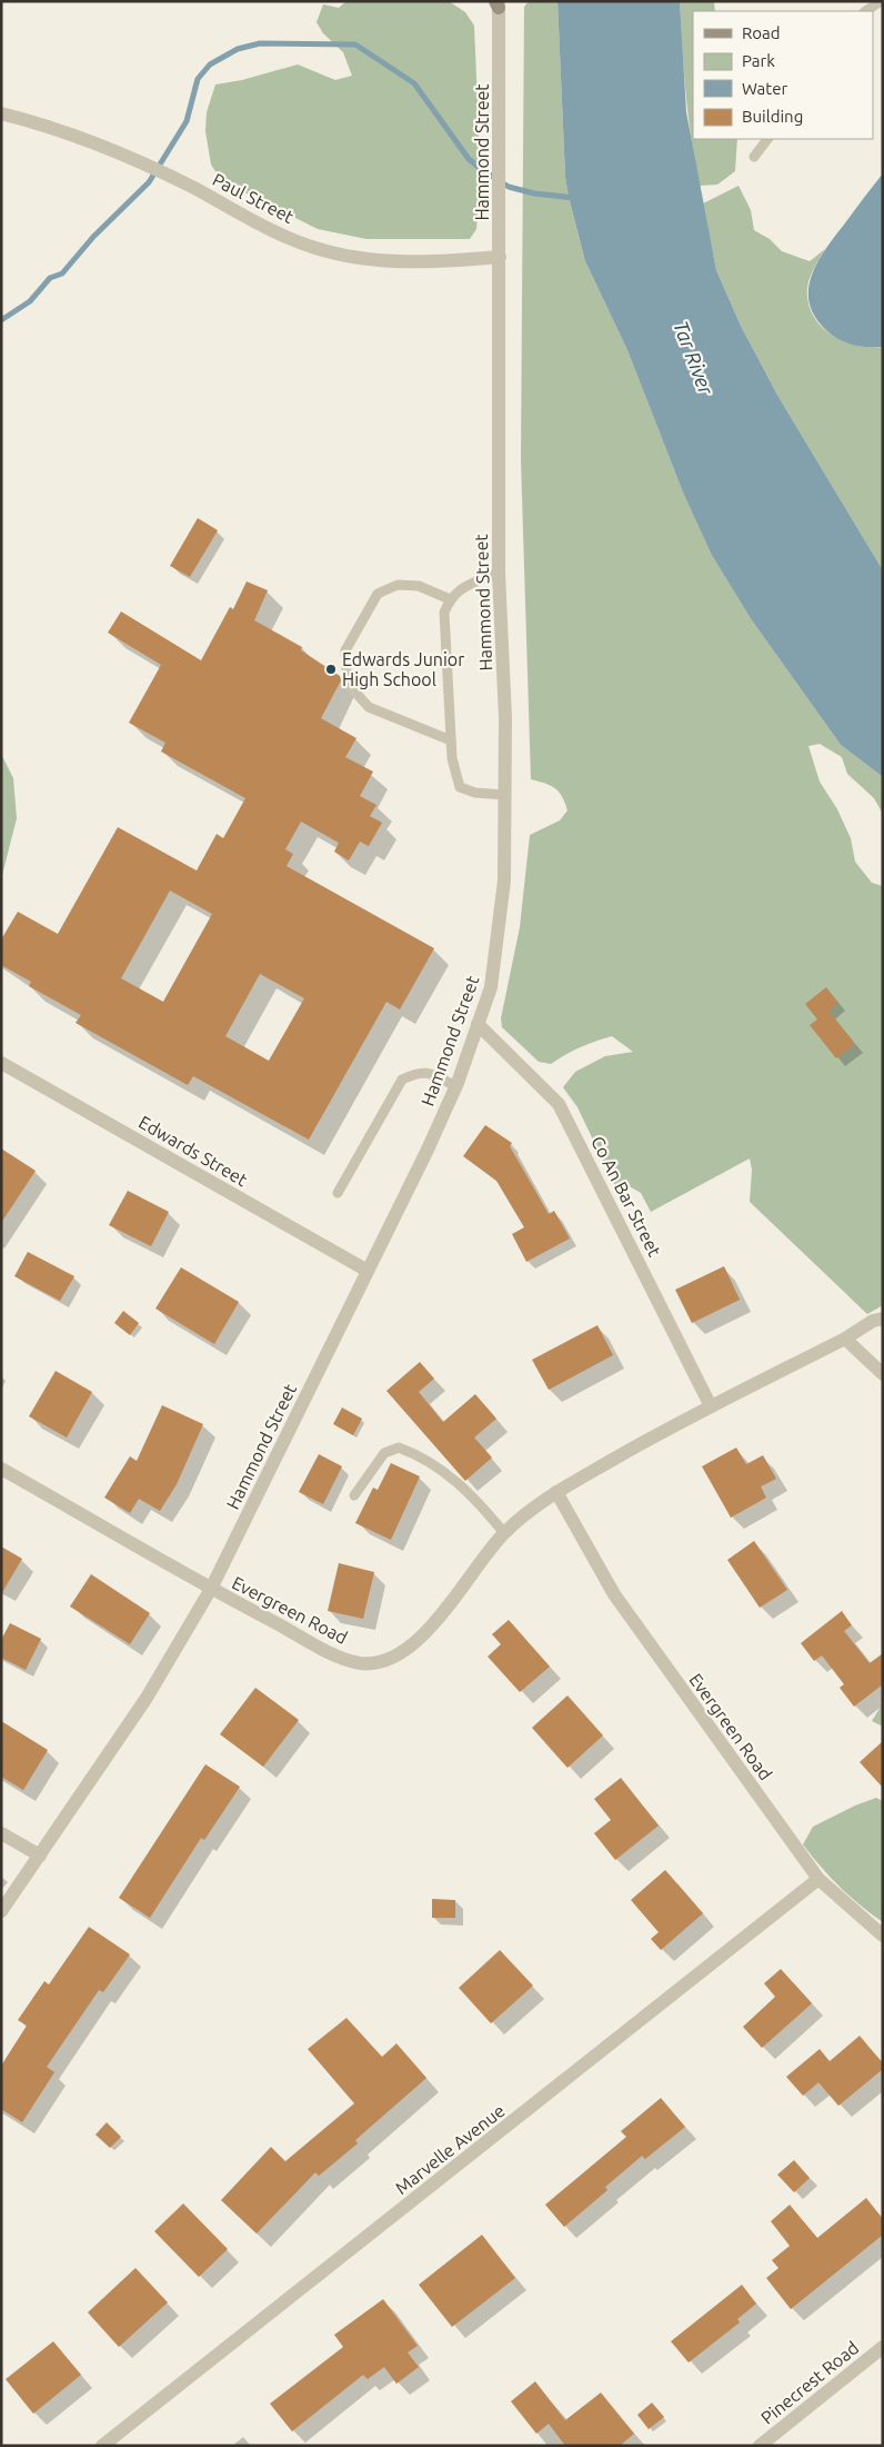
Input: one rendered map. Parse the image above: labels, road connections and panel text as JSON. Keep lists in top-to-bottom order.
{
  "streets": {
    "street": [
      "Hammond Street",
      "Paul Street",
      "Edwards Street",
      "Co An Bar Street",
      "Evergreen Road",
      "Marvelle Avenue",
      "Pinecrest Road"
    ]
  },
  "crossings": [
    ["Hammond Street", "Paul Street"],
    ["Hammond Street", "Edwards Street"],
    ["Hammond Street", "Co An Bar Street"],
    ["Hammond Street", "Evergreen Road"],
    ["Co An Bar Street", "Evergreen Road"],
    ["Evergreen Road", "Marvelle Avenue"]
  ],
  "water": ["Tar River"],
  "places": ["Edwards Junior High School"],
  "legend": [
    "Road",
    "Park",
    "Water",
    "Building"
  ]
}
